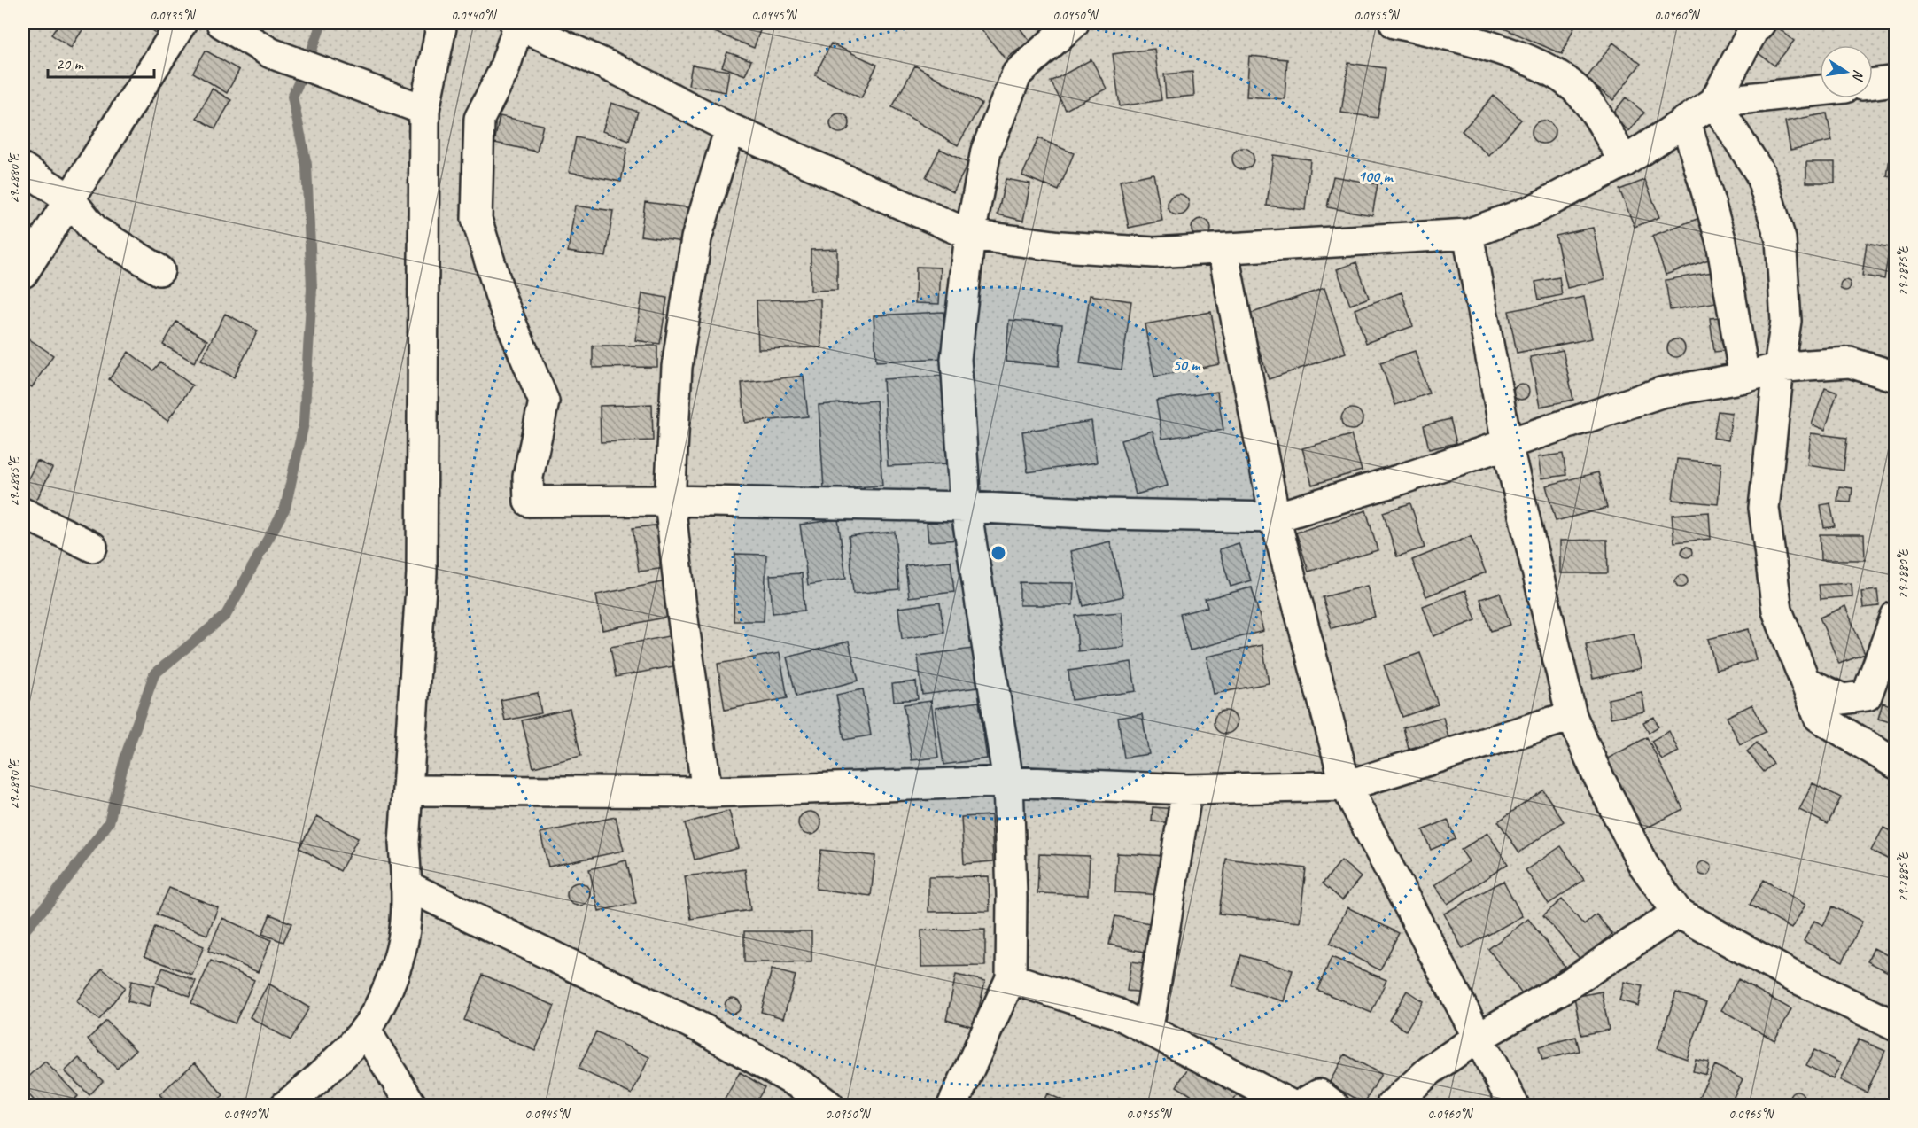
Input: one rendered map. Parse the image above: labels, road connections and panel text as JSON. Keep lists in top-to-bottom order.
{
  "scale_bar": "20 m",
  "north": "right",
  "coordinates": [
    "0.0935°N",
    "0.0940°N",
    "0.0945°N",
    "0.0950°N",
    "0.0955°N",
    "0.0960°N",
    "29.2880°E",
    "29.2875°E",
    "29.2885°E",
    "29.2890°E",
    "0.0965°N"
  ],
  "rings": ["100 m", "50 m"]
}
